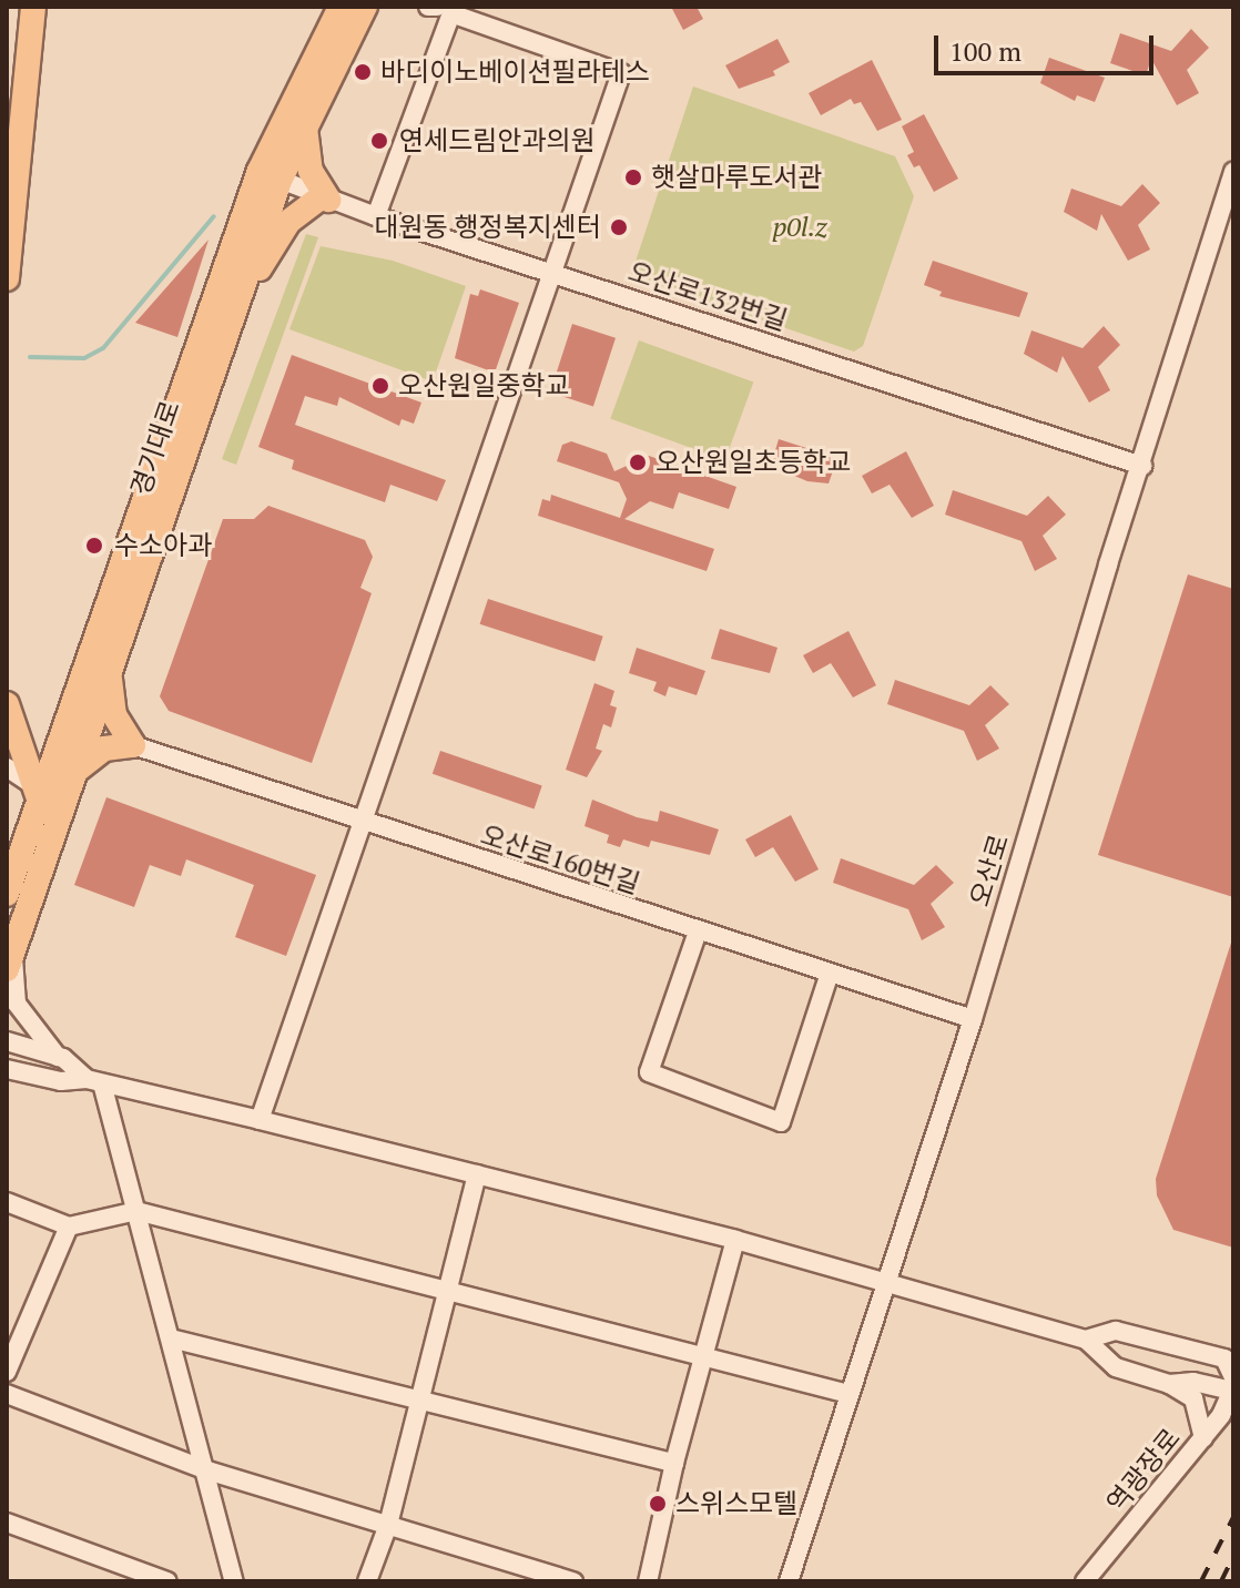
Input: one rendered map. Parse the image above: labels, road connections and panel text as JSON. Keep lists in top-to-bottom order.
{
  "streets": {
    "main road": ["경기대로"],
    "street": [
      "오산로132번길",
      "오산로160번길",
      "오산로",
      "역광장로"
    ]
  },
  "crossings": [
    ["오산로132번길", "경기대로"],
    ["오산로132번길", "오산로"],
    ["오산로160번길", "오산로"]
  ],
  "parks": ["p0l.z"],
  "places": [
    "바디이노베이션필라테스",
    "연세드림안과의원",
    "햇살마루도서관",
    "대원동 행정복지센터",
    "오산원일중학교",
    "오산원일초등학교",
    "수소아과",
    "스위스모텔"
  ],
  "scale_bar": "100 m"
}
